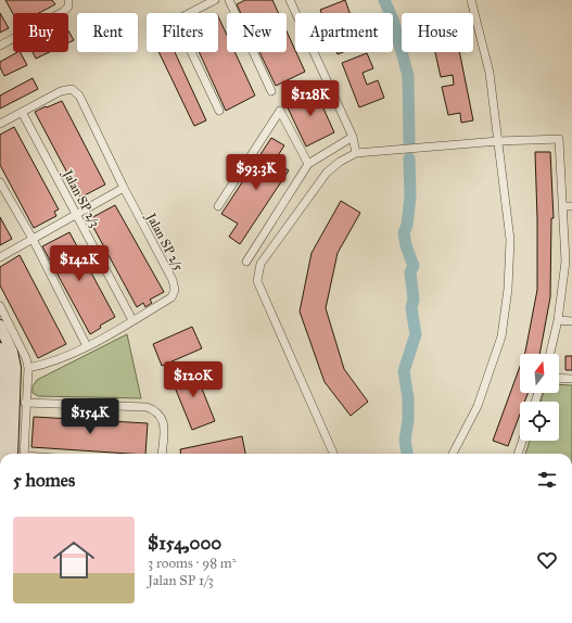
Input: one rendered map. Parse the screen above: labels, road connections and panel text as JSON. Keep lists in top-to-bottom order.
{
  "streets": {
    "street": ["Jalan SP 2/3", "Jalan SP 2/5"]
  },
  "crossings": [
    ["Jalan SP 2/3", "Jalan SP 2/5"]
  ],
  "north": "top",
  "page": {
    "chip": [
      "Buy",
      "Rent",
      "Filters",
      "New",
      "Apartment",
      "House"
    ],
    "price": [
      "$128K",
      "$93.3K",
      "$142K",
      "$120K",
      "$154K"
    ],
    "heading": "5 homes",
    "list": [
      {
        "name": "$154,000",
        "note": "3 rooms · 98 m² · Jalan SP 1/3"
      }
    ]
  }
}
